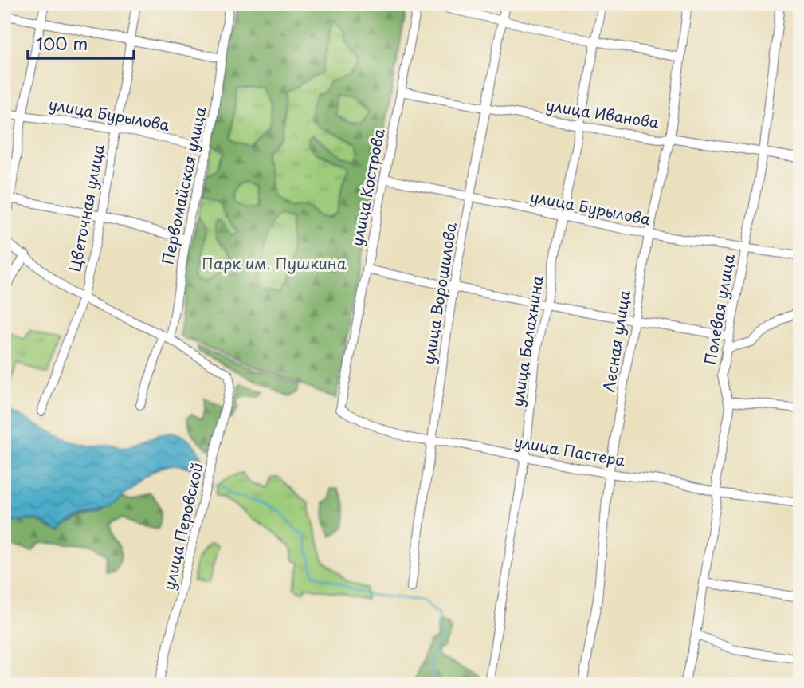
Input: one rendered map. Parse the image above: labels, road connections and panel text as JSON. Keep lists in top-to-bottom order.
{
  "streets": {
    "street": [
      "улица Иванова",
      "улица Бурылова",
      "Первомайская улица",
      "улица Кострова",
      "Цветочная улица",
      "улица Ворошилова",
      "Полевая улица",
      "улица Балахнина",
      "Лесная улица",
      "улица Пастера",
      "улица Перовской"
    ]
  },
  "crossings": [
    ["улица Иванова", "улица Кострова"],
    ["улица Иванова", "улица Ворошилова"],
    ["улица Иванова", "Полевая улица"],
    ["улица Иванова", "улица Балахнина"],
    ["улица Иванова", "Лесная улица"],
    ["улица Бурылова", "Первомайская улица"],
    ["улица Бурылова", "улица Кострова"],
    ["улица Бурылова", "Цветочная улица"],
    ["улица Бурылова", "улица Ворошилова"],
    ["улица Бурылова", "Полевая улица"],
    ["улица Бурылова", "улица Балахнина"],
    ["улица Бурылова", "Лесная улица"],
    ["Первомайская улица", "улица Перовской"],
    ["улица Кострова", "улица Пастера"],
    ["улица Ворошилова", "улица Пастера"],
    ["Полевая улица", "улица Пастера"],
    ["улица Балахнина", "улица Пастера"],
    ["Лесная улица", "улица Пастера"]
  ],
  "parks": ["Парк им. Пушкина"],
  "scale_bar": "100 m"
}
